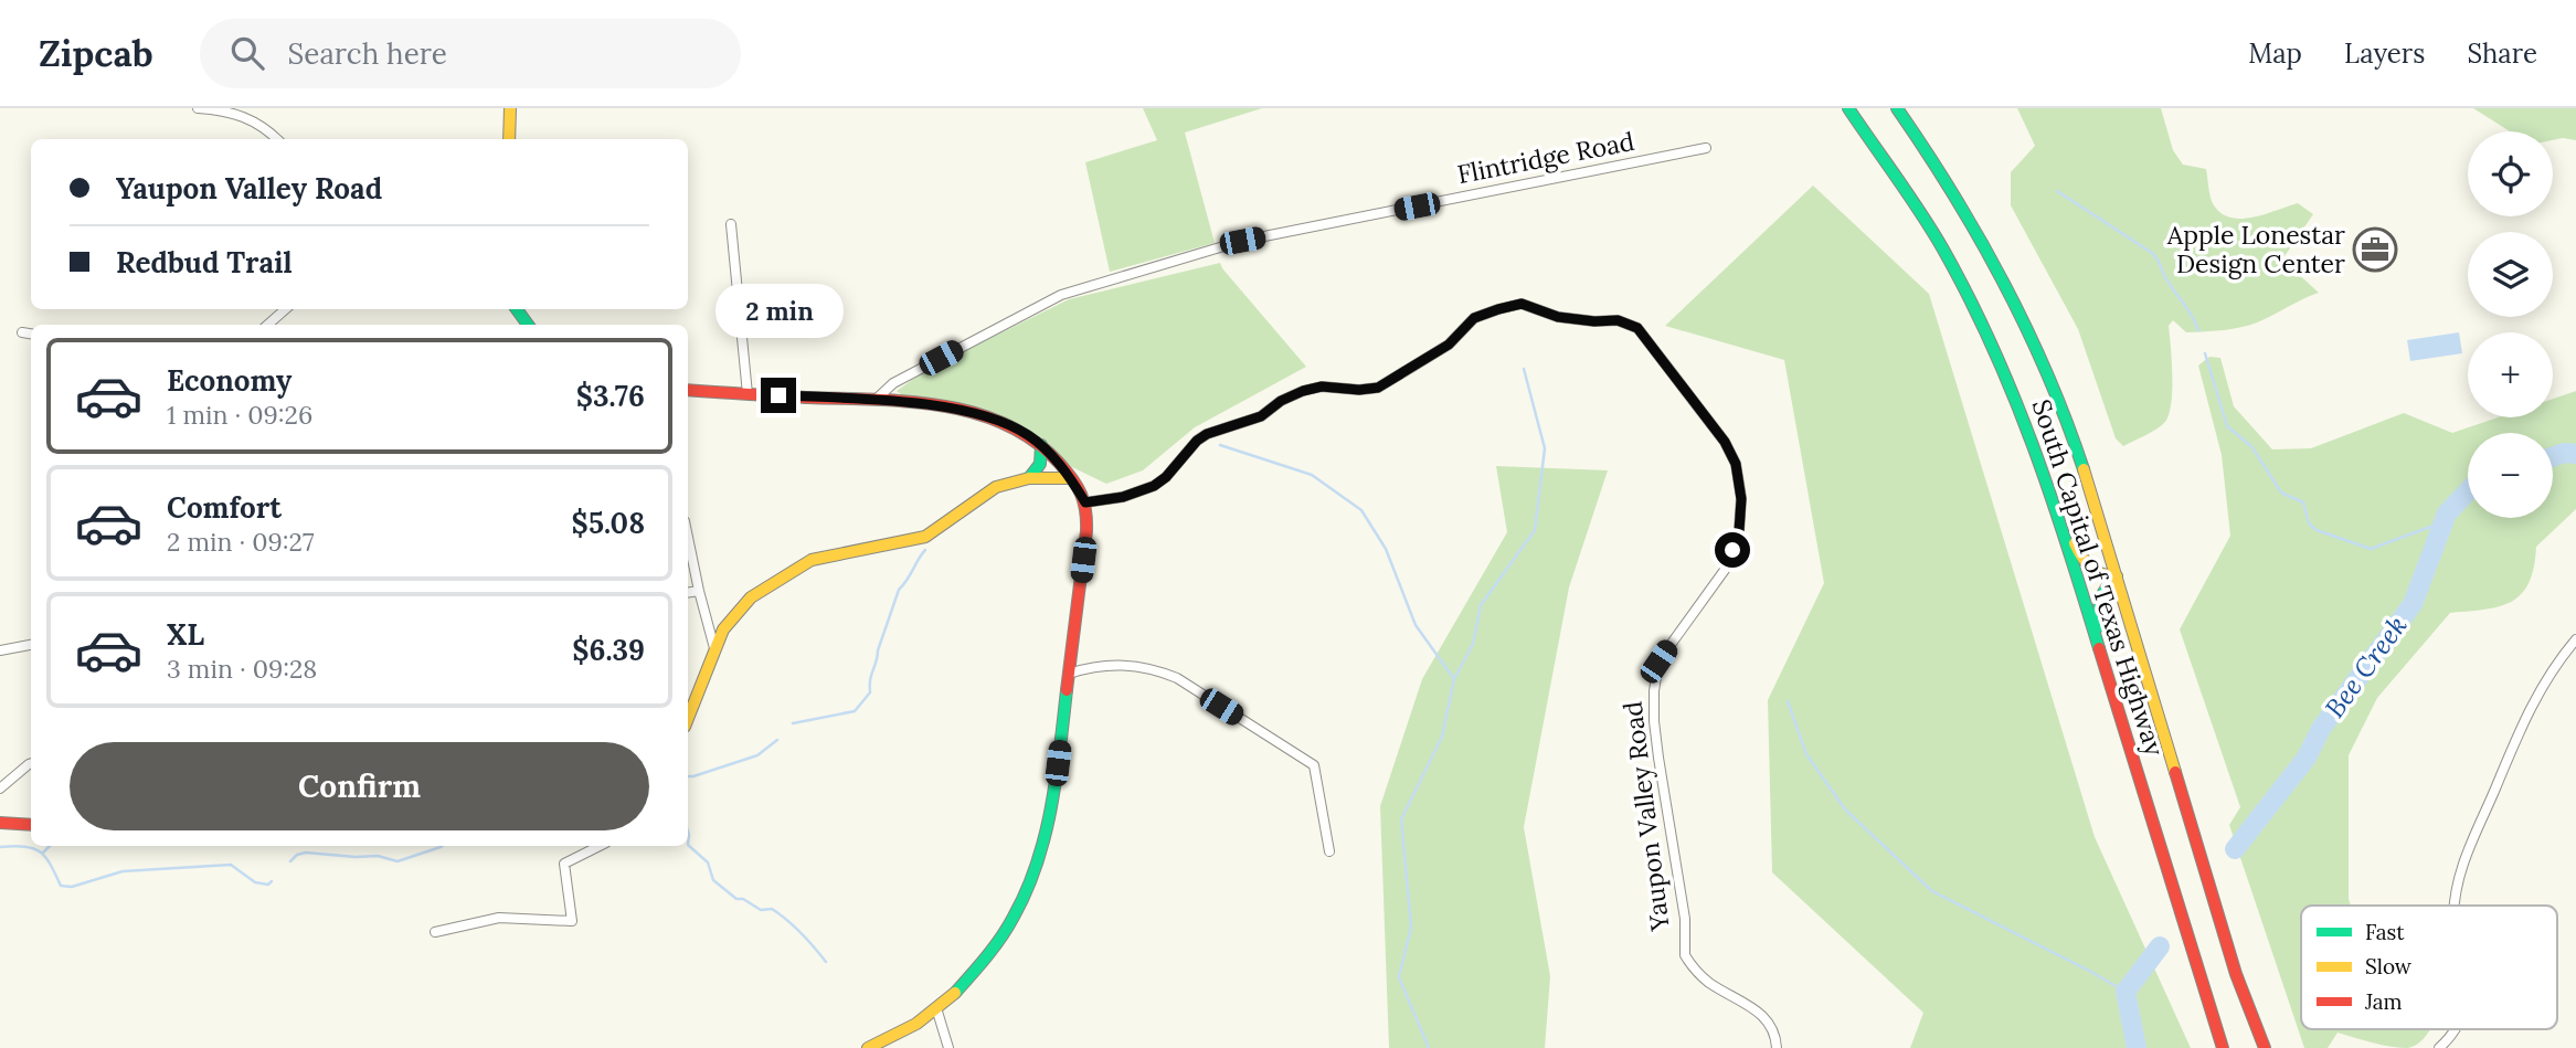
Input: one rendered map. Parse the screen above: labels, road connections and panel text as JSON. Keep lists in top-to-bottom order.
{
  "streets": {
    "main road": ["South Capital of Texas Highway"],
    "street": ["Flintridge Road", "Yaupon Valley Road"]
  },
  "water": ["Bee Creek"],
  "places": {
    "office": ["Apple Lonestar Design Center"]
  },
  "legend": ["Fast", "Slow", "Jam"],
  "page": {
    "header": "Zipcab",
    "search": "Search here",
    "nav": ["Map", "Layers", "Share"],
    "map_buttons": ["+", "−"],
    "banner": ["Yaupon Valley Road", "Redbud Trail"],
    "bubble": "2 min",
    "list": [
      {
        "name": "Economy",
        "note": "1 min · 09:26",
        "value": "$3.76"
      },
      {
        "name": "Comfort",
        "note": "2 min · 09:27",
        "value": "$5.08"
      },
      {
        "name": "XL",
        "note": "3 min · 09:28",
        "value": "$6.39"
      }
    ],
    "buttons": "Confirm"
  }
}
